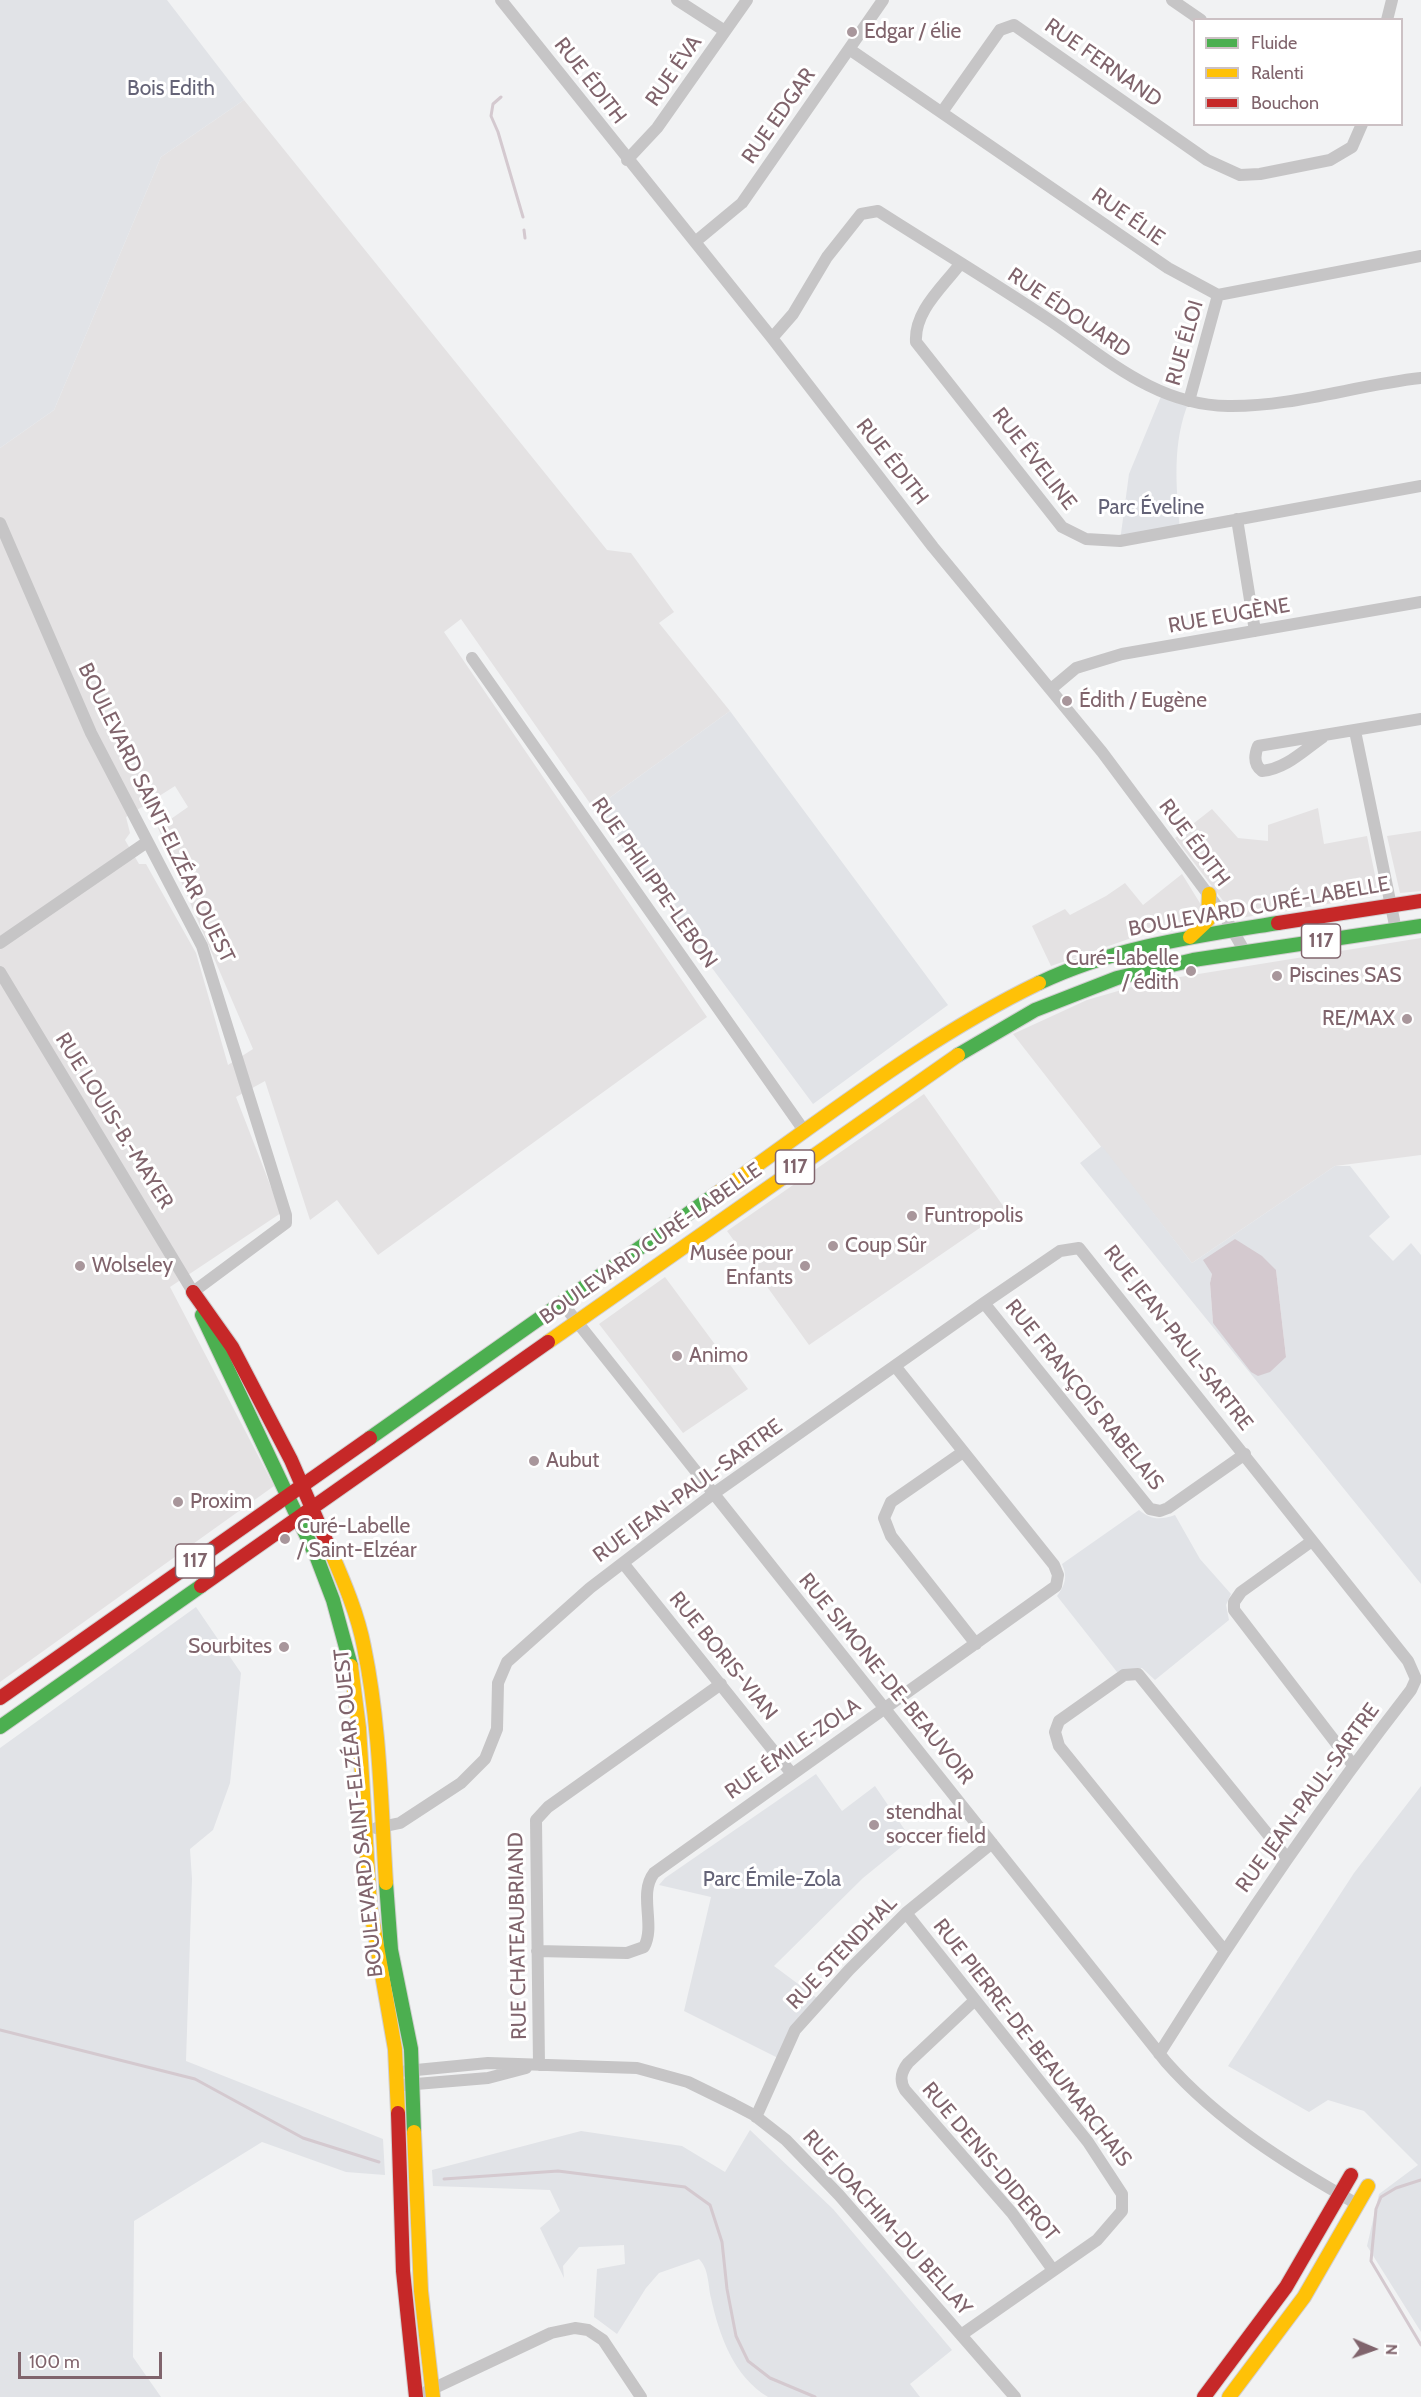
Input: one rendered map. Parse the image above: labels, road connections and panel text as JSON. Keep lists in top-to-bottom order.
{
  "streets": {
    "main road": [
      "BOULEVARD SAINT-ELZÉAR OUEST",
      "BOULEVARD CURÉ-LABELLE",
      "117",
      "RUE LOUIS-B.-MAYER"
    ],
    "street": [
      "RUE FERNAND",
      "RUE ÉVA",
      "RUE ÉDITH",
      "RUE EDGAR",
      "RUE ÉLIE",
      "RUE ÉDOUARD",
      "RUE ÉLOI",
      "RUE ÉVELINE",
      "RUE EUGÈNE",
      "RUE PHILIPPE-LEBON",
      "RUE JEAN-PAUL-SARTRE",
      "RUE FRANÇOIS RABELAIS",
      "RUE BORIS-VIAN",
      "RUE SIMONE-DE-BEAUVOIR",
      "RUE ÉMILE-ZOLA",
      "RUE CHATEAUBRIAND",
      "RUE STENDHAL",
      "RUE PIERRE-DE-BEAUMARCHAIS",
      "RUE DENIS-DIDEROT",
      "RUE JOACHIM-DU BELLAY"
    ]
  },
  "crossings": [
    ["RUE FERNAND", "RUE ÉLIE"],
    ["RUE ÉVA", "RUE ÉDITH"],
    ["RUE ÉDITH", "RUE EDGAR"],
    ["RUE ÉDITH", "RUE ÉDOUARD"],
    ["RUE ÉDITH", "RUE EUGÈNE"],
    ["RUE ÉDITH", "BOULEVARD CURÉ-LABELLE"],
    ["RUE EDGAR", "RUE ÉLIE"],
    ["RUE ÉLIE", "RUE ÉLOI"],
    ["RUE ÉDOUARD", "RUE ÉLOI"],
    ["RUE ÉDOUARD", "RUE ÉVELINE"],
    ["BOULEVARD SAINT-ELZÉAR OUEST", "BOULEVARD CURÉ-LABELLE"],
    ["BOULEVARD SAINT-ELZÉAR OUEST", "RUE LOUIS-B.-MAYER"],
    ["BOULEVARD SAINT-ELZÉAR OUEST", "RUE JEAN-PAUL-SARTRE"],
    ["BOULEVARD SAINT-ELZÉAR OUEST", "RUE JOACHIM-DU BELLAY"],
    ["RUE PHILIPPE-LEBON", "BOULEVARD CURÉ-LABELLE"],
    ["BOULEVARD CURÉ-LABELLE", "RUE LOUIS-B.-MAYER"],
    ["BOULEVARD CURÉ-LABELLE", "RUE SIMONE-DE-BEAUVOIR"],
    ["RUE JEAN-PAUL-SARTRE", "RUE FRANÇOIS RABELAIS"],
    ["RUE JEAN-PAUL-SARTRE", "RUE BORIS-VIAN"],
    ["RUE JEAN-PAUL-SARTRE", "RUE SIMONE-DE-BEAUVOIR"],
    ["RUE JEAN-PAUL-SARTRE", "RUE ÉMILE-ZOLA"],
    ["RUE BORIS-VIAN", "RUE ÉMILE-ZOLA"],
    ["RUE BORIS-VIAN", "RUE CHATEAUBRIAND"],
    ["RUE SIMONE-DE-BEAUVOIR", "RUE ÉMILE-ZOLA"],
    ["RUE SIMONE-DE-BEAUVOIR", "RUE STENDHAL"],
    ["RUE ÉMILE-ZOLA", "RUE CHATEAUBRIAND"],
    ["RUE CHATEAUBRIAND", "RUE JOACHIM-DU BELLAY"],
    ["RUE STENDHAL", "RUE PIERRE-DE-BEAUMARCHAIS"],
    ["RUE STENDHAL", "RUE JOACHIM-DU BELLAY"],
    ["RUE PIERRE-DE-BEAUMARCHAIS", "RUE DENIS-DIDEROT"],
    ["RUE PIERRE-DE-BEAUMARCHAIS", "RUE JOACHIM-DU BELLAY"]
  ],
  "parks": ["Bois Edith", "Parc Éveline", "Parc Émile-Zola"],
  "places": [
    "Edgar / élie",
    "Édith / Eugène",
    "Curé-Labelle / édith",
    "Piscines SAS",
    "RE/MAX",
    "Funtropolis",
    "Coup Sûr",
    "Wolseley",
    "Musée pour Enfants",
    "Animo",
    "Aubut",
    "Proxim",
    "Curé-Labelle / Saint-Elzéar",
    "Sourbites",
    "stendhal soccer field"
  ],
  "legend": ["Fluide", "Ralenti", "Bouchon"],
  "scale_bar": "100 m",
  "north": "right"
}
